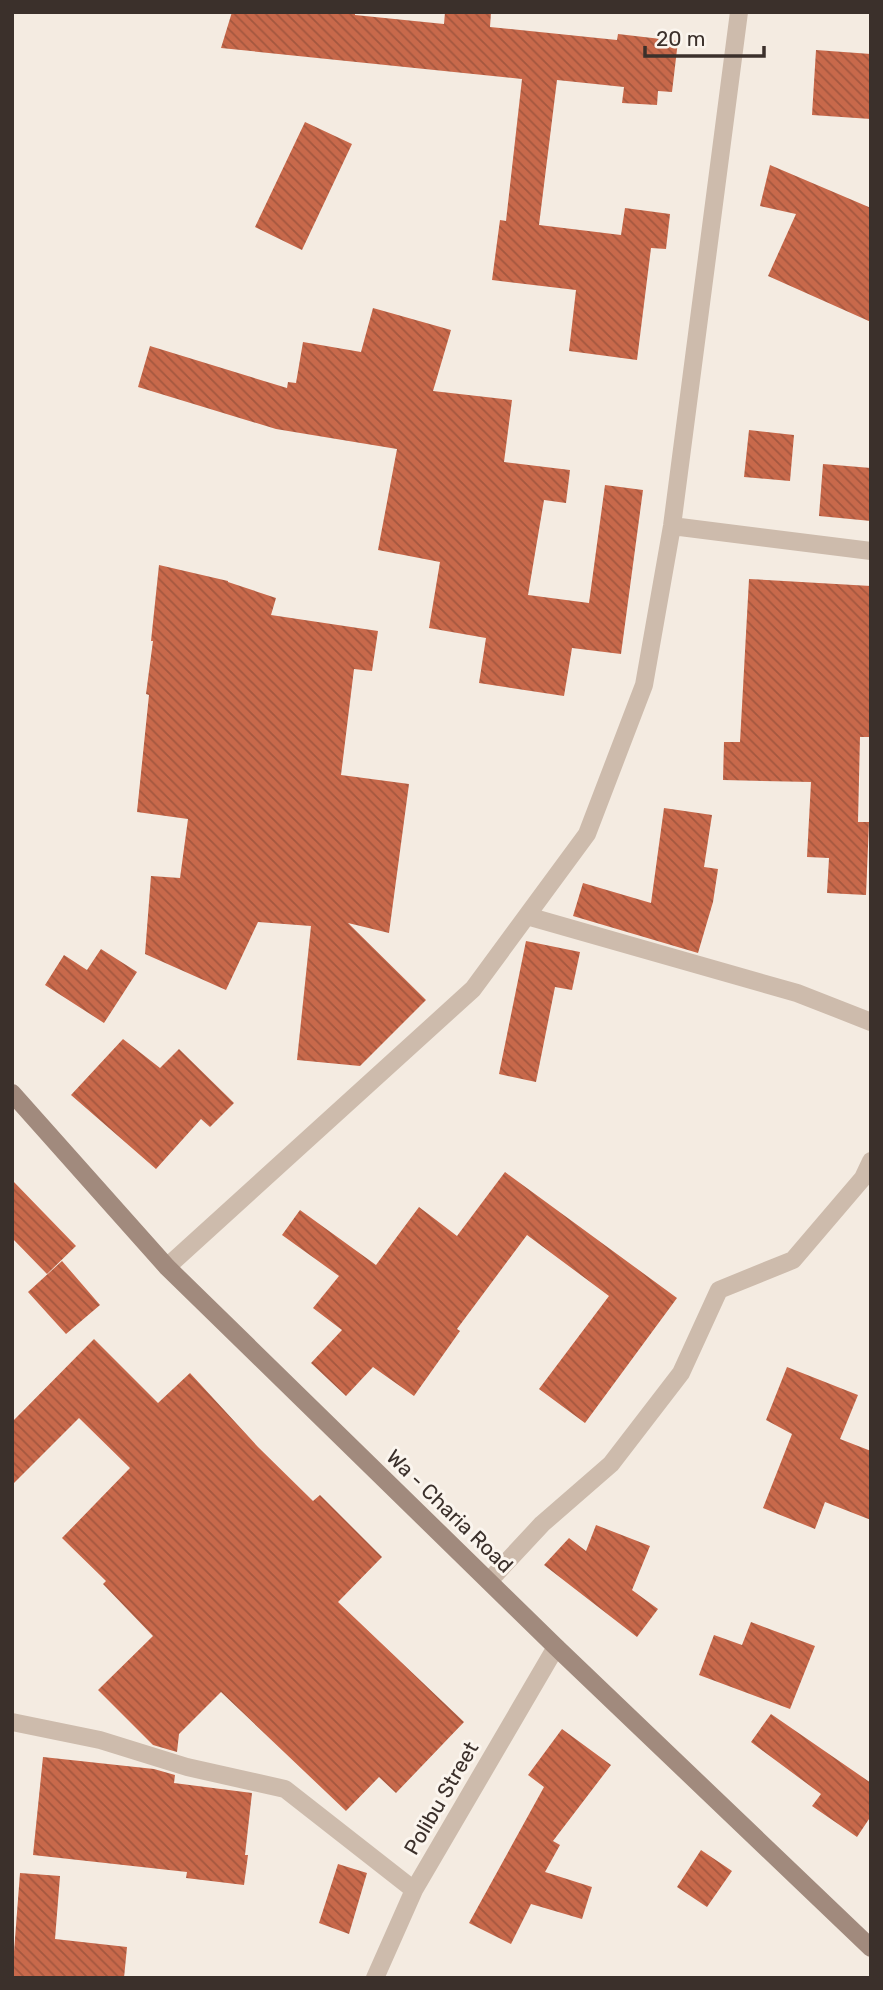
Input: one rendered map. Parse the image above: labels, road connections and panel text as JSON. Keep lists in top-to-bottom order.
{
  "streets": {
    "street": ["Wa - Charia Road", "Polibu Street"]
  },
  "crossings": [
    ["Wa - Charia Road", "Polibu Street"]
  ],
  "scale_bar": "20 m"
}
